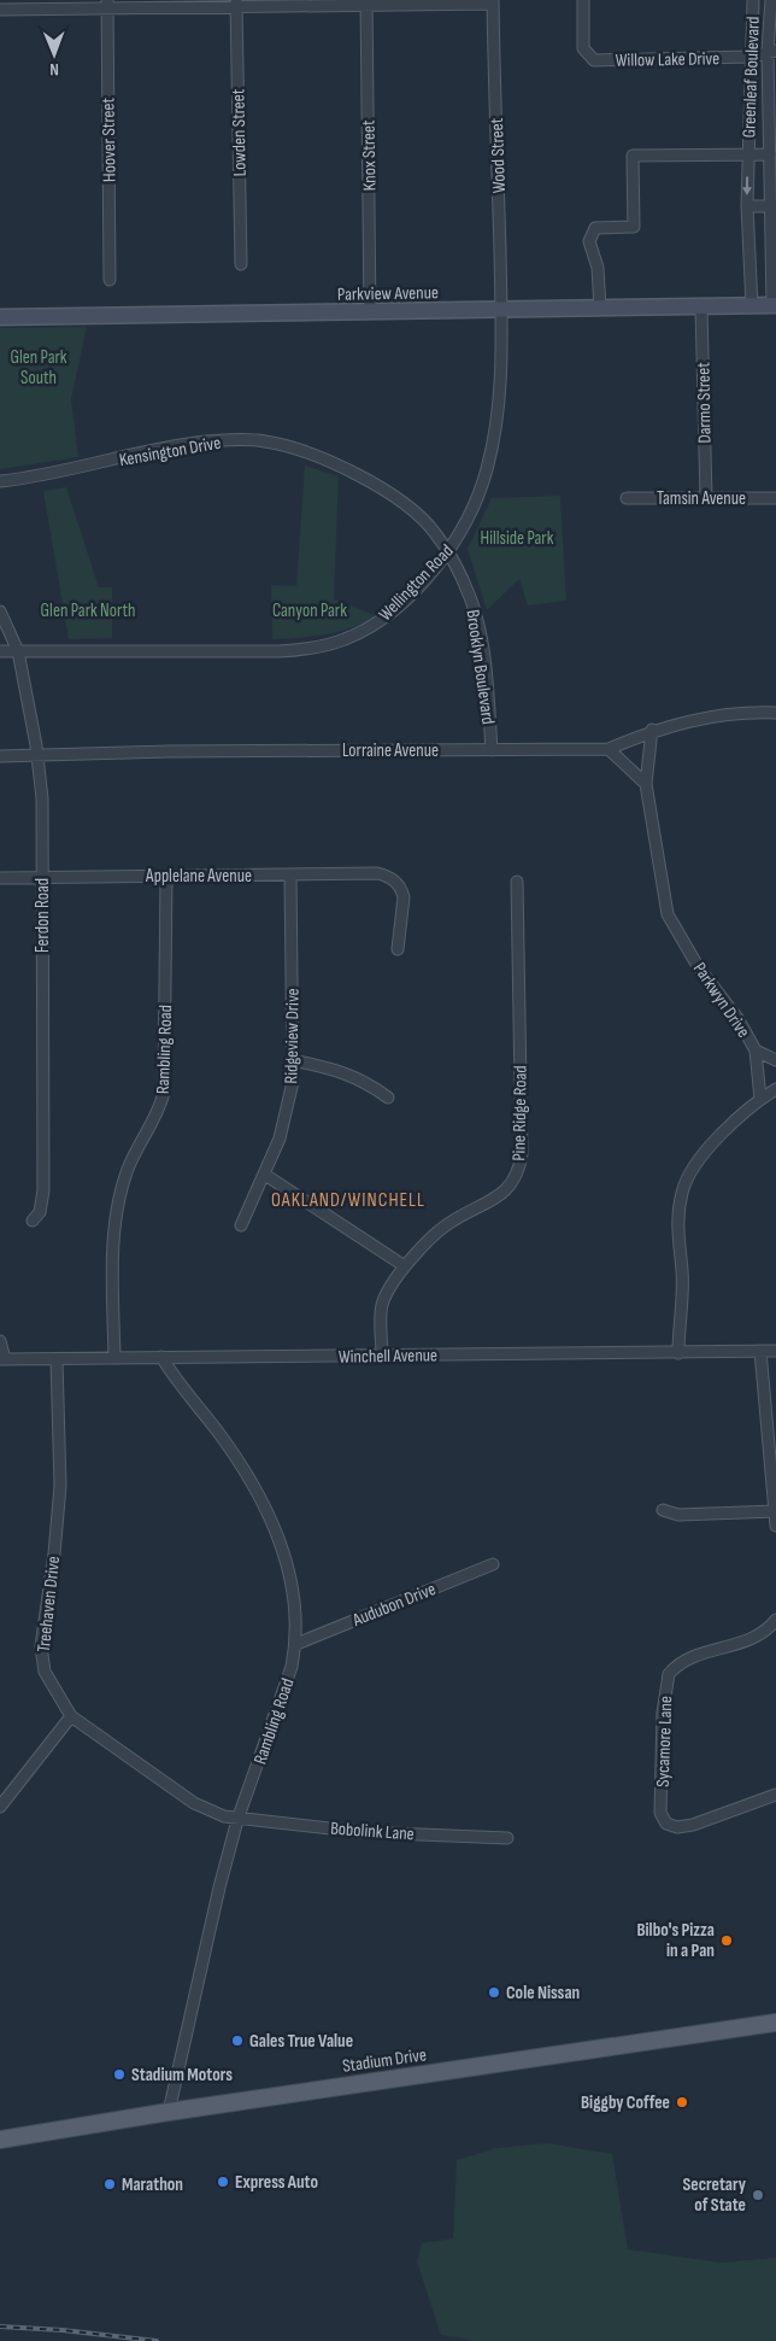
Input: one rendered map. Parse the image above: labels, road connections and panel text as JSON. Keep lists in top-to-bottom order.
{
  "streets": {
    "main road": ["Stadium Drive"],
    "street": [
      "Willow Lake Drive",
      "Greenleaf Boulevard",
      "Lowden Street",
      "Hoover Street",
      "Knox Street",
      "Wood Street",
      "Parkview Avenue",
      "Darmo Street",
      "Kensington Drive",
      "Tamsin Avenue",
      "Wellington Road",
      "Brooklyn Boulevard",
      "Lorraine Avenue",
      "Applelane Avenue",
      "Ferdon Road",
      "Parkwyn Drive",
      "Ridgeview Drive",
      "Rambling Road",
      "Pine Ridge Road",
      "Winchell Avenue",
      "Treehaven Drive",
      "Audubon Drive",
      "Sycamore Lane",
      "Bobolink Lane"
    ]
  },
  "crossings": [
    ["Willow Lake Drive", "Greenleaf Boulevard"],
    ["Greenleaf Boulevard", "Parkview Avenue"],
    ["Knox Street", "Parkview Avenue"],
    ["Wood Street", "Parkview Avenue"],
    ["Wood Street", "Wellington Road"],
    ["Parkview Avenue", "Darmo Street"],
    ["Parkview Avenue", "Wellington Road"],
    ["Darmo Street", "Tamsin Avenue"],
    ["Kensington Drive", "Wellington Road"],
    ["Kensington Drive", "Brooklyn Boulevard"],
    ["Wellington Road", "Brooklyn Boulevard"],
    ["Wellington Road", "Ferdon Road"],
    ["Brooklyn Boulevard", "Lorraine Avenue"],
    ["Lorraine Avenue", "Ferdon Road"],
    ["Lorraine Avenue", "Parkwyn Drive"],
    ["Applelane Avenue", "Ferdon Road"],
    ["Applelane Avenue", "Ridgeview Drive"],
    ["Applelane Avenue", "Rambling Road"],
    ["Rambling Road", "Winchell Avenue"],
    ["Rambling Road", "Treehaven Drive"],
    ["Rambling Road", "Audubon Drive"],
    ["Rambling Road", "Bobolink Lane"],
    ["Rambling Road", "Stadium Drive"],
    ["Pine Ridge Road", "Winchell Avenue"],
    ["Winchell Avenue", "Treehaven Drive"],
    ["Treehaven Drive", "Bobolink Lane"]
  ],
  "districts": ["OAKLAND/WINCHELL"],
  "parks": [
    "Glen Park South",
    "Hillside Park",
    "Glen Park North",
    "Canyon Park"
  ],
  "places": [
    "Bilbo's Pizza in a Pan",
    "Cole Nissan",
    "Gales True Value",
    "Stadium Motors",
    "Biggby Coffee",
    "Express Auto",
    "Marathon",
    "Secretary of State"
  ],
  "north": "bottom"
}
